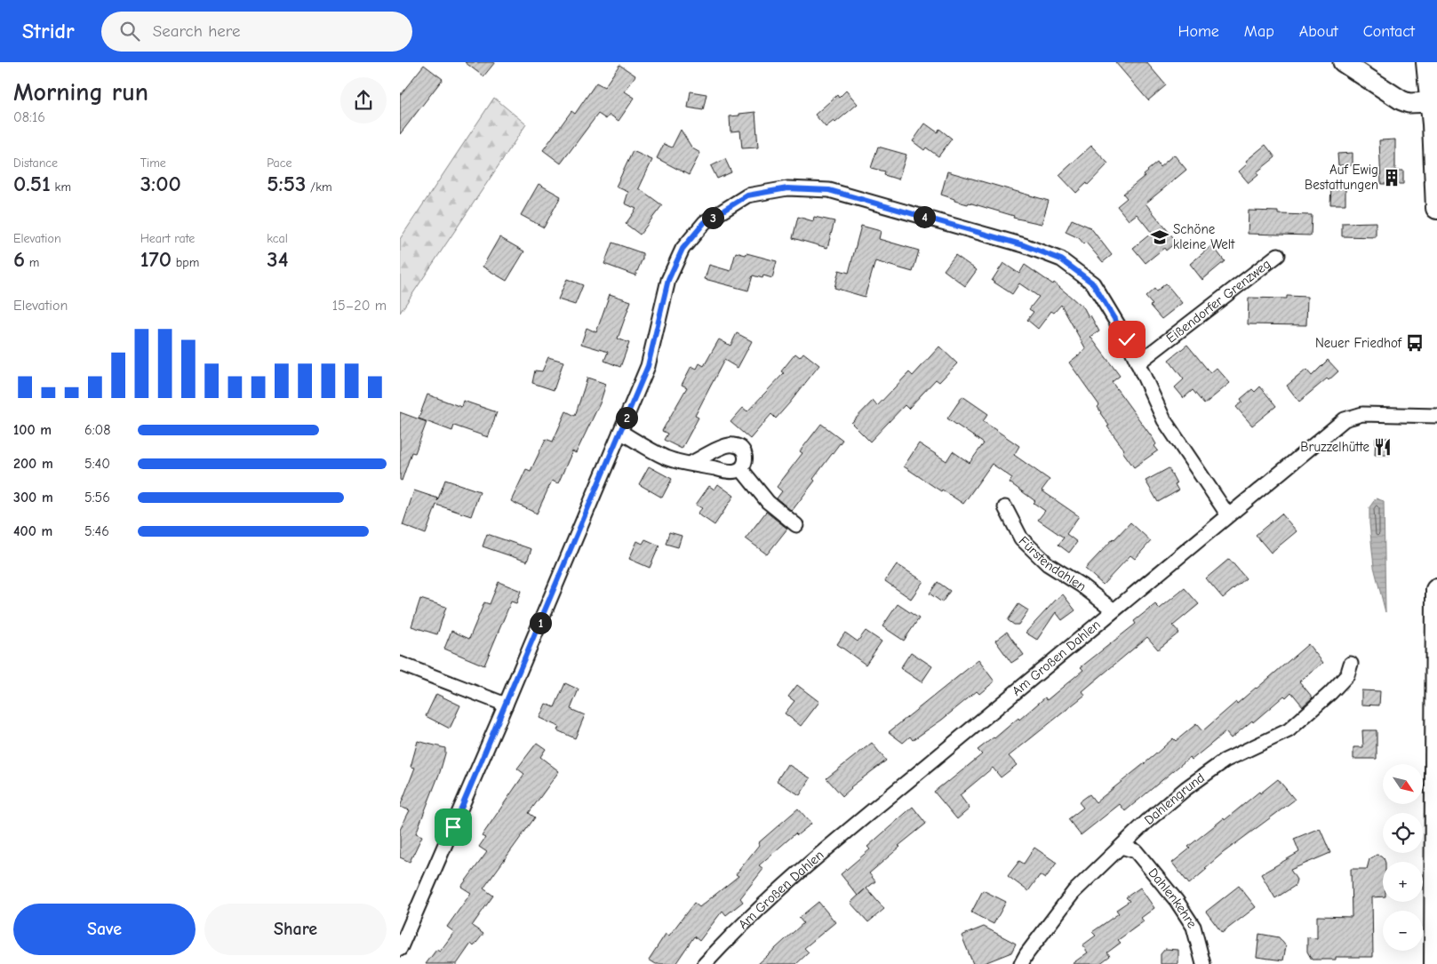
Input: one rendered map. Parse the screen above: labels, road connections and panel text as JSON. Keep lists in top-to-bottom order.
{
  "streets": {
    "street": [
      "Eißendorfer Grenzweg",
      "Fürstendahlen",
      "Am Großen Dahlen",
      "Dahlengrund",
      "Dahlenkehre"
    ]
  },
  "crossings": [
    ["Fürstendahlen", "Am Großen Dahlen"],
    ["Dahlengrund", "Dahlenkehre"]
  ],
  "places": {
    "building": ["Auf Ewig Bestattungen"],
    "school or university": ["Schöne kleine Welt"],
    "bus stop": ["Neuer Friedhof"],
    "restaurant": ["Bruzzelhütte"]
  },
  "north": "bottom right",
  "page": {
    "header": "Stridr",
    "search": "Search here",
    "nav": [
      "Home",
      "Map",
      "About",
      "Contact"
    ],
    "heading": ["Morning run", "08:16"],
    "stats": [
      ["Distance", "0.51 km"],
      ["Time", "3:00"],
      ["Pace", "5:53 /km"],
      ["Elevation", "6 m"],
      ["Heart rate", "170 bpm"],
      ["kcal", "34"]
    ],
    "pins": [
      "4",
      "3",
      "2",
      "1"
    ],
    "chart": ["Elevation", "15–20 m"],
    "list": [
      {
        "name": "100 m",
        "note": "6:08"
      },
      {
        "name": "200 m",
        "note": "5:40"
      },
      {
        "name": "300 m",
        "note": "5:56"
      },
      {
        "name": "400 m",
        "note": "5:46"
      }
    ],
    "map_buttons": ["+", "−"],
    "buttons": ["Save", "Share"]
  }
}
